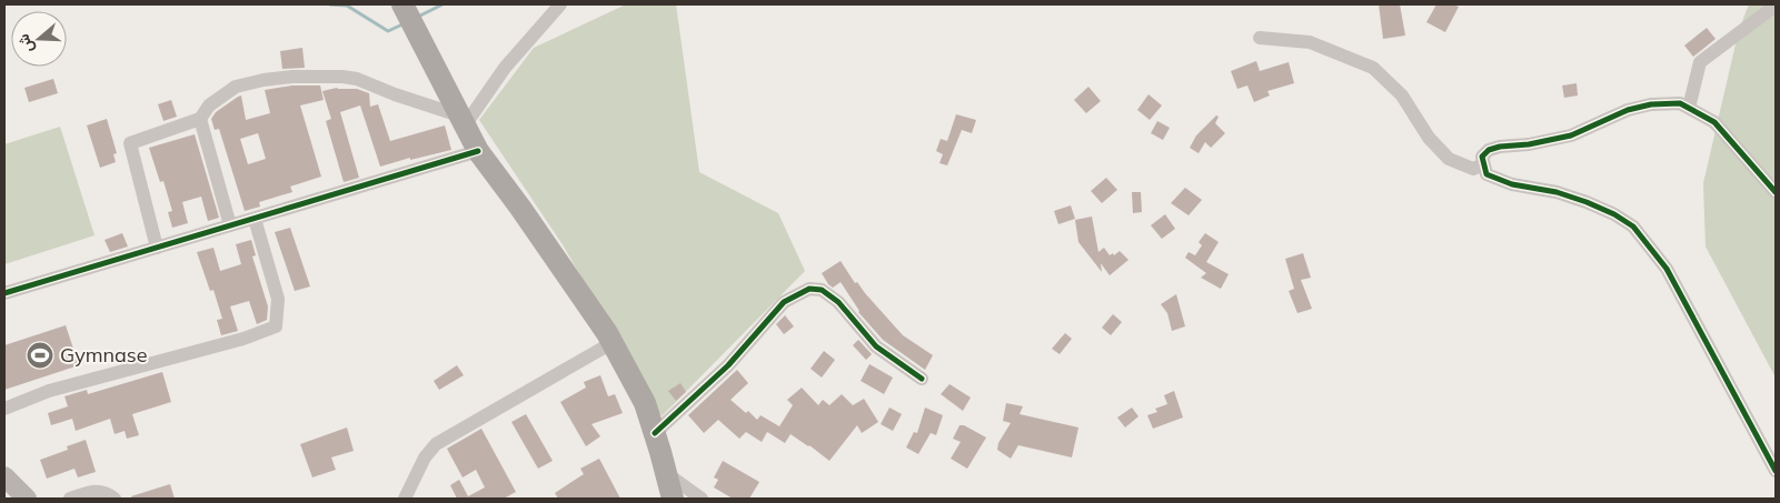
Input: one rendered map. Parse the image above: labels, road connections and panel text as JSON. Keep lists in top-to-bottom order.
{
  "places": {
    "sports": ["Gymnase"]
  },
  "north": "left"
}
